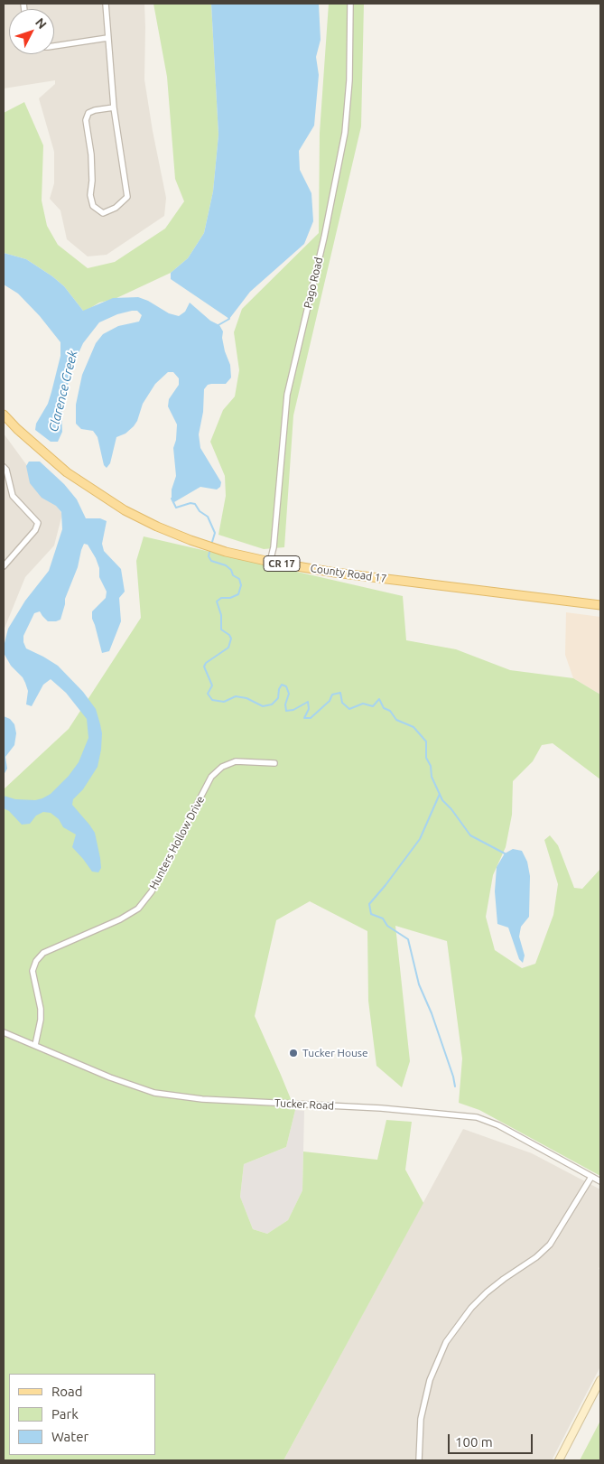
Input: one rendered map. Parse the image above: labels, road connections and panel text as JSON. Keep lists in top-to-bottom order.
{
  "streets": {
    "main road": ["CR 17", "County Road 17"],
    "street": ["Pago Road", "Hunters Hollow Drive", "Tucker Road"]
  },
  "crossings": [
    ["Pago Road", "County Road 17"],
    ["Hunters Hollow Drive", "Tucker Road"]
  ],
  "water": ["Clarence Creek"],
  "places": ["Tucker House"],
  "legend": ["Road", "Park", "Water"],
  "scale_bar": "100 m",
  "north": "top right"
}
